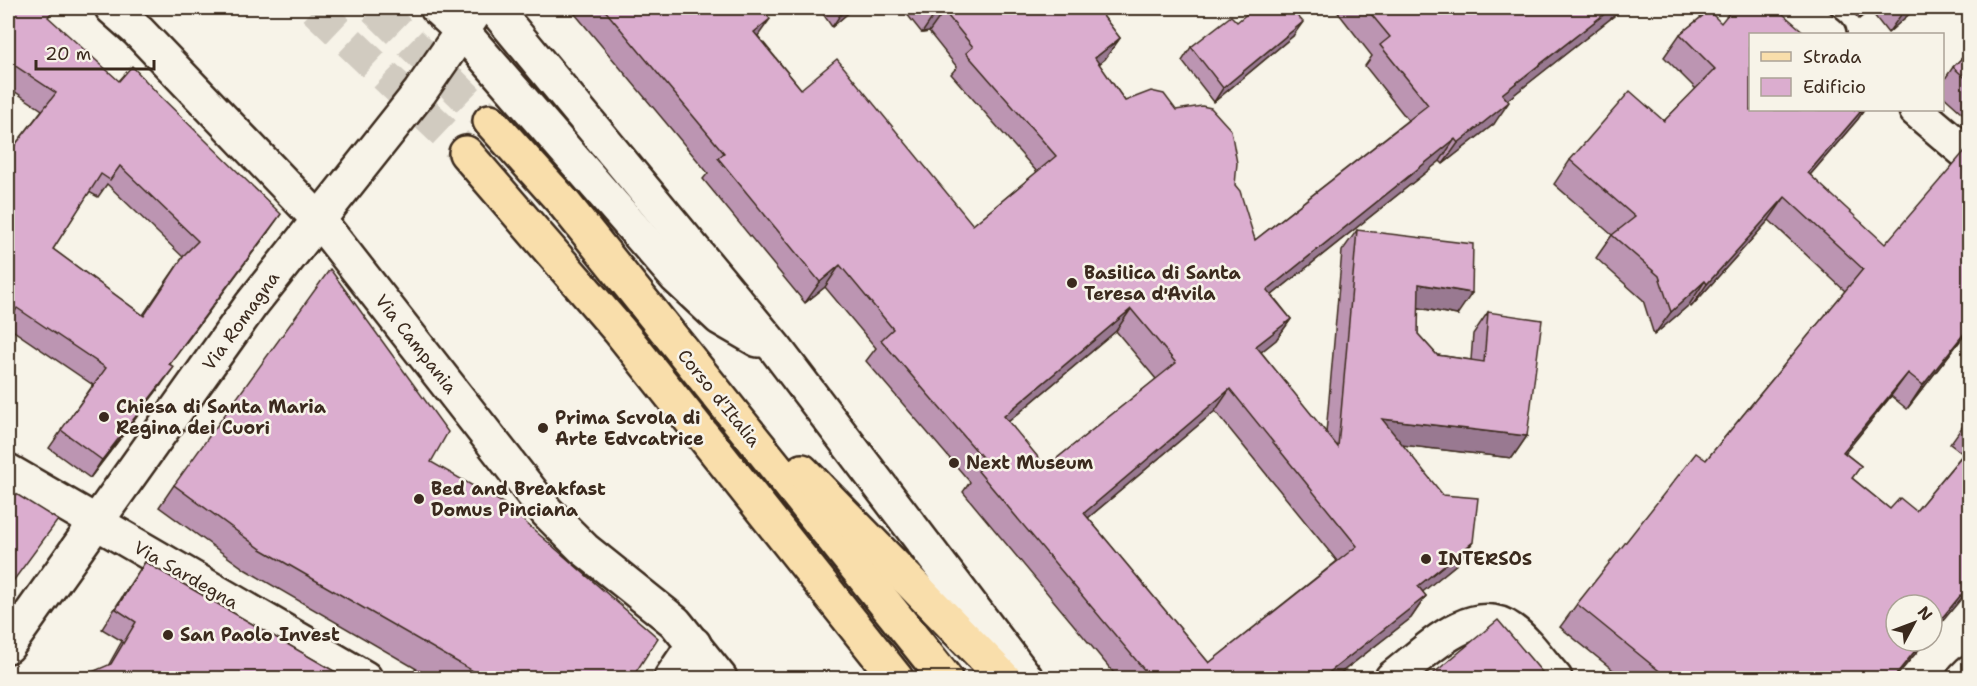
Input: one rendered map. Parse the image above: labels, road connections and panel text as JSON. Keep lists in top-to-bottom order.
{
  "streets": {
    "main road": ["Corso d'Italia"],
    "street": ["Via Romagna", "Via Campania", "Via Sardegna"]
  },
  "crossings": [
    ["Via Romagna", "Via Campania"],
    ["Via Romagna", "Via Sardegna"]
  ],
  "places": [
    "Basilica di Santa Teresa d'Avila",
    "Chiesa di Santa Maria Regina dei Cuori",
    "Prima Scvola di Arte Edvcatrice",
    "Next Museum",
    "Bed and Breakfast Domus Pinciana",
    "INTERSOS",
    "San Paolo Invest"
  ],
  "legend": ["Strada", "Edificio"],
  "scale_bar": "20 m",
  "north": "top right"
}
